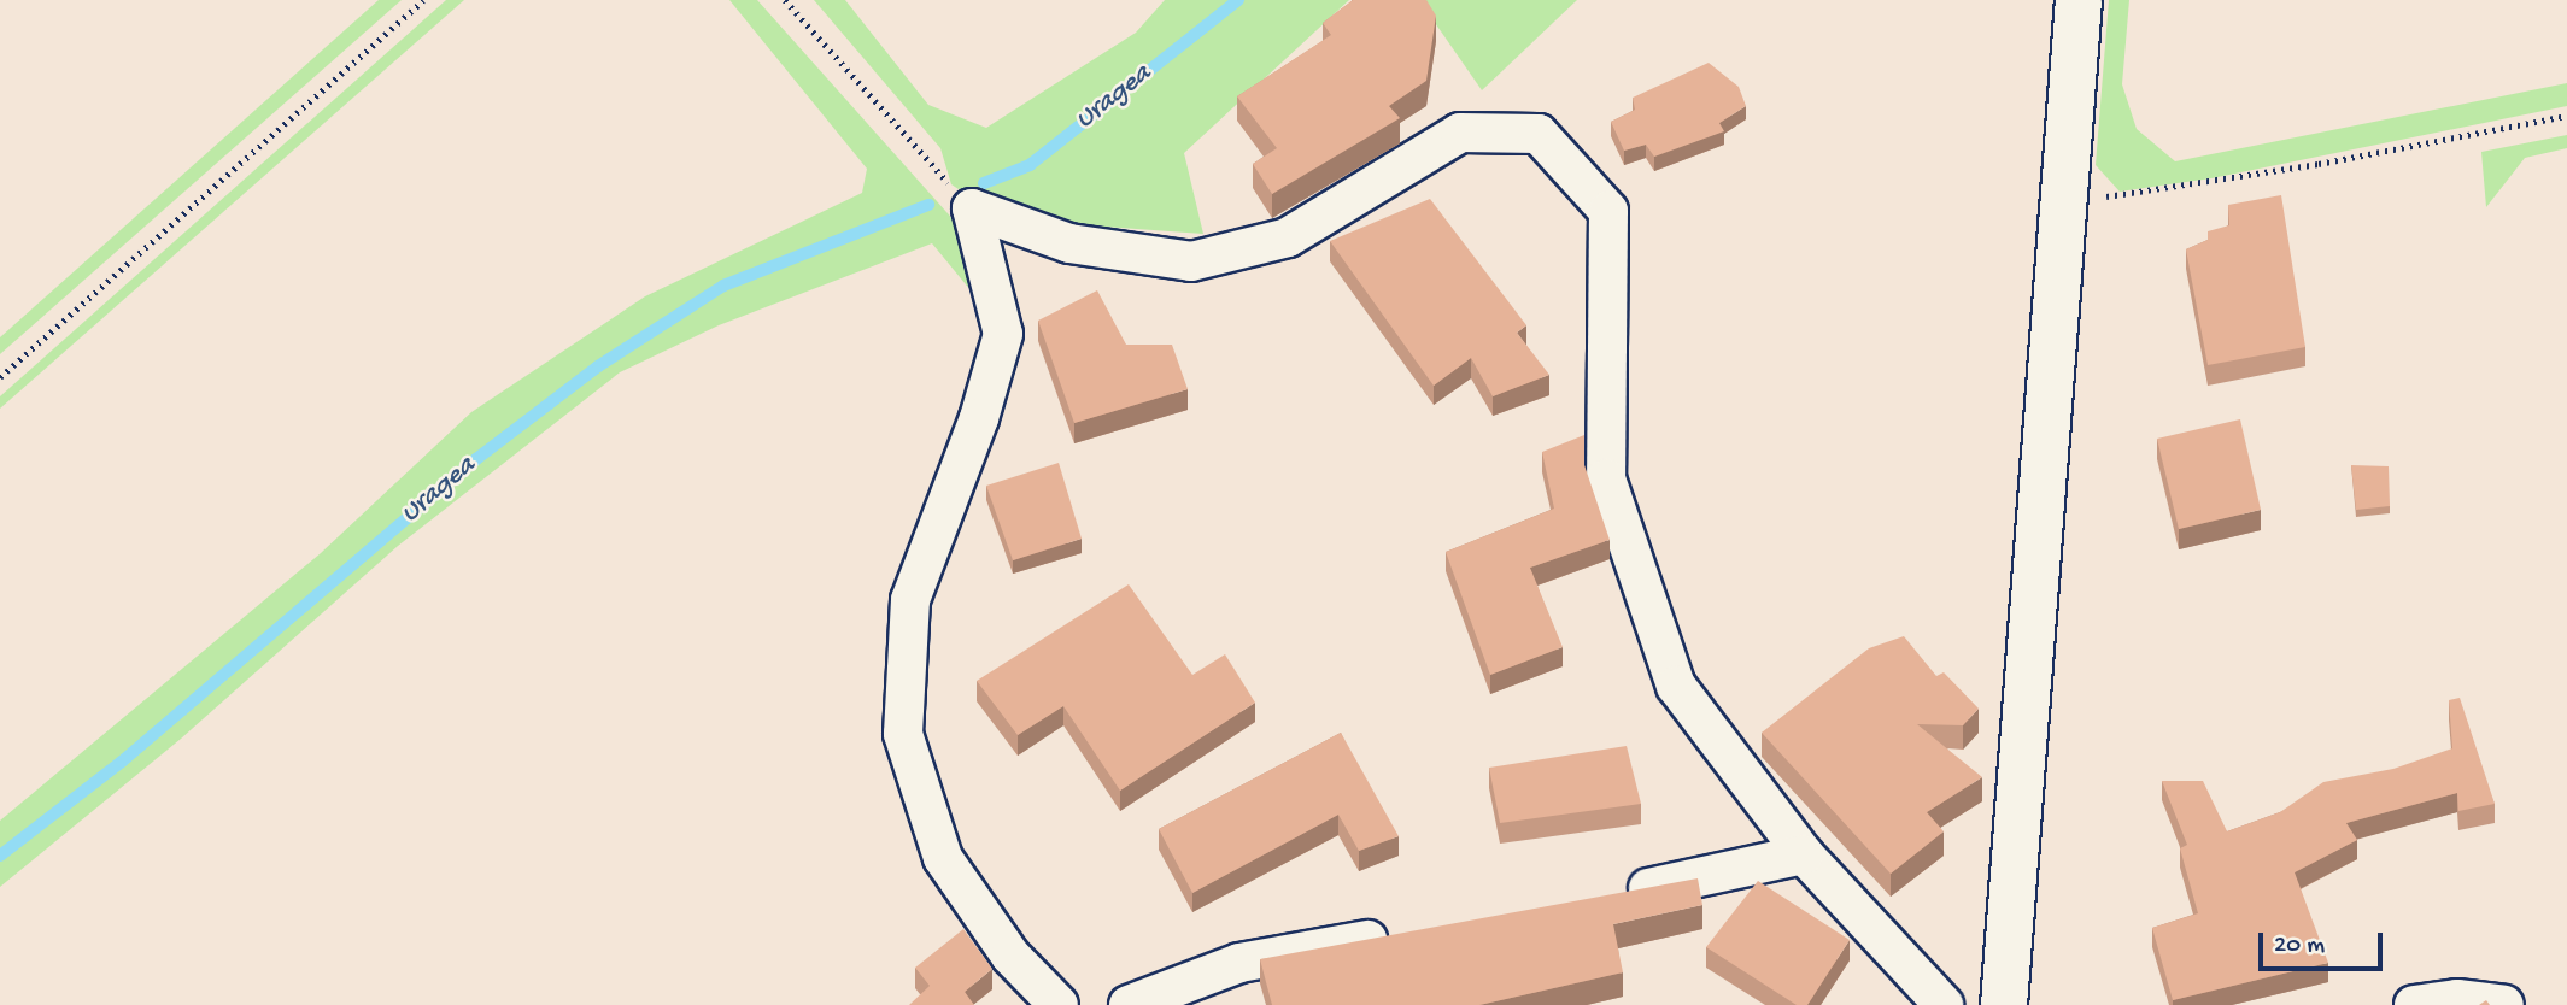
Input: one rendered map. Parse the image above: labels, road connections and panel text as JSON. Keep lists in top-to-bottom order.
{
  "water": ["Uragea"],
  "scale_bar": "20 m"
}
